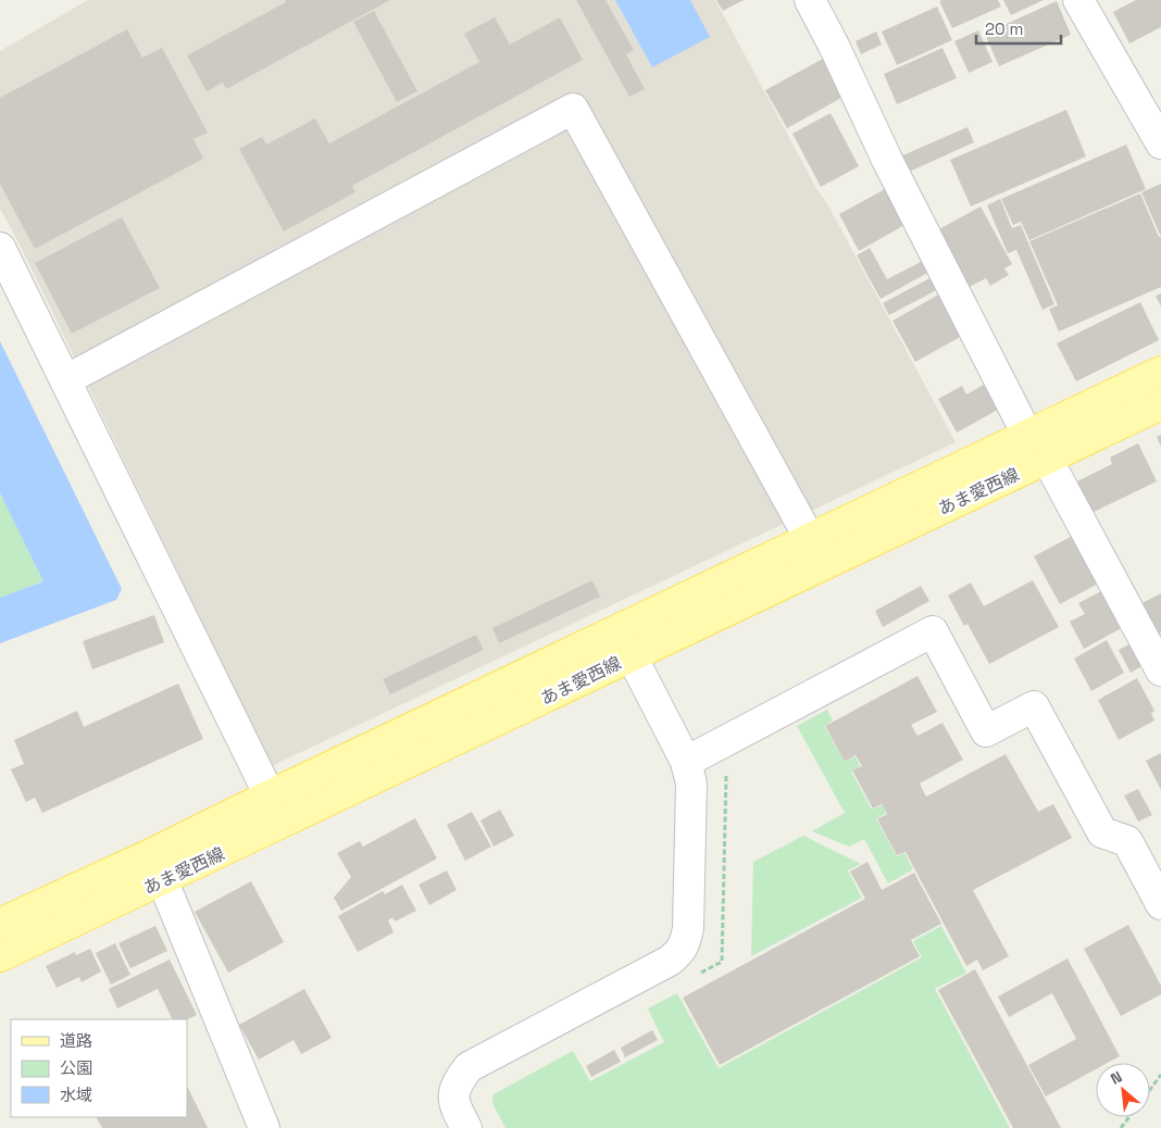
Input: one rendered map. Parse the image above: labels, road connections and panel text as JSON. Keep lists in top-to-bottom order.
{
  "streets": {
    "main road": ["あま愛西線"]
  },
  "legend": ["道路", "公園", "水域"],
  "scale_bar": "20 m",
  "north": "top left"
}
